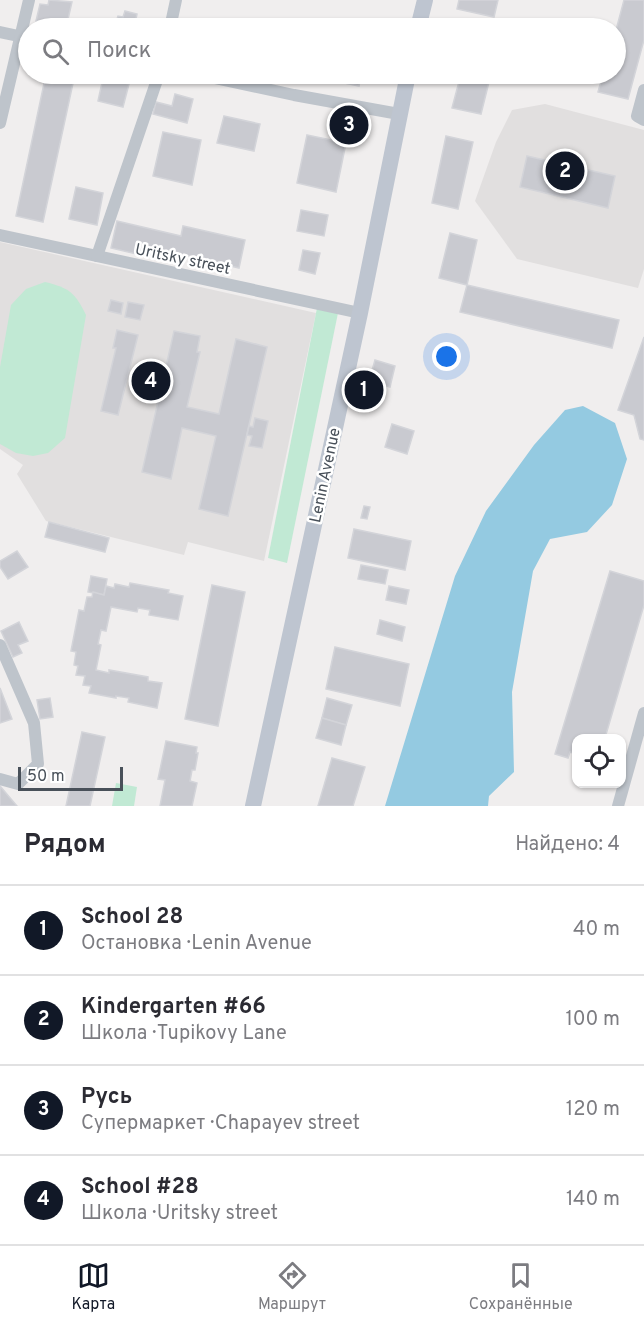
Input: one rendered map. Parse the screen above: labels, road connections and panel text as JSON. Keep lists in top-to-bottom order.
{
  "streets": {
    "main road": ["Lenin Avenue"],
    "street": ["Uritsky street"]
  },
  "crossings": [
    ["Uritsky street", "Lenin Avenue"]
  ],
  "scale_bar": "50 m",
  "page": {
    "search": "Поиск",
    "pins": [
      "3",
      "2",
      "4",
      "1"
    ],
    "scale": "50 m",
    "heading": ["Рядом", "Найдено: 4"],
    "list": [
      {
        "mark": "1",
        "name": "School 28",
        "note": "Остановка · Lenin Avenue",
        "value": "40 m"
      },
      {
        "mark": "2",
        "name": "Kindergarten #66",
        "note": "Школа · Tupikovy Lane",
        "value": "100 m"
      },
      {
        "mark": "3",
        "name": "Русь",
        "note": "Супермаркет · Chapayev street",
        "value": "120 m"
      },
      {
        "mark": "4",
        "name": "School #28",
        "note": "Школа · Uritsky street",
        "value": "140 m"
      }
    ],
    "nav": ["Карта", "Маршрут", "Сохранённые"]
  }
}
